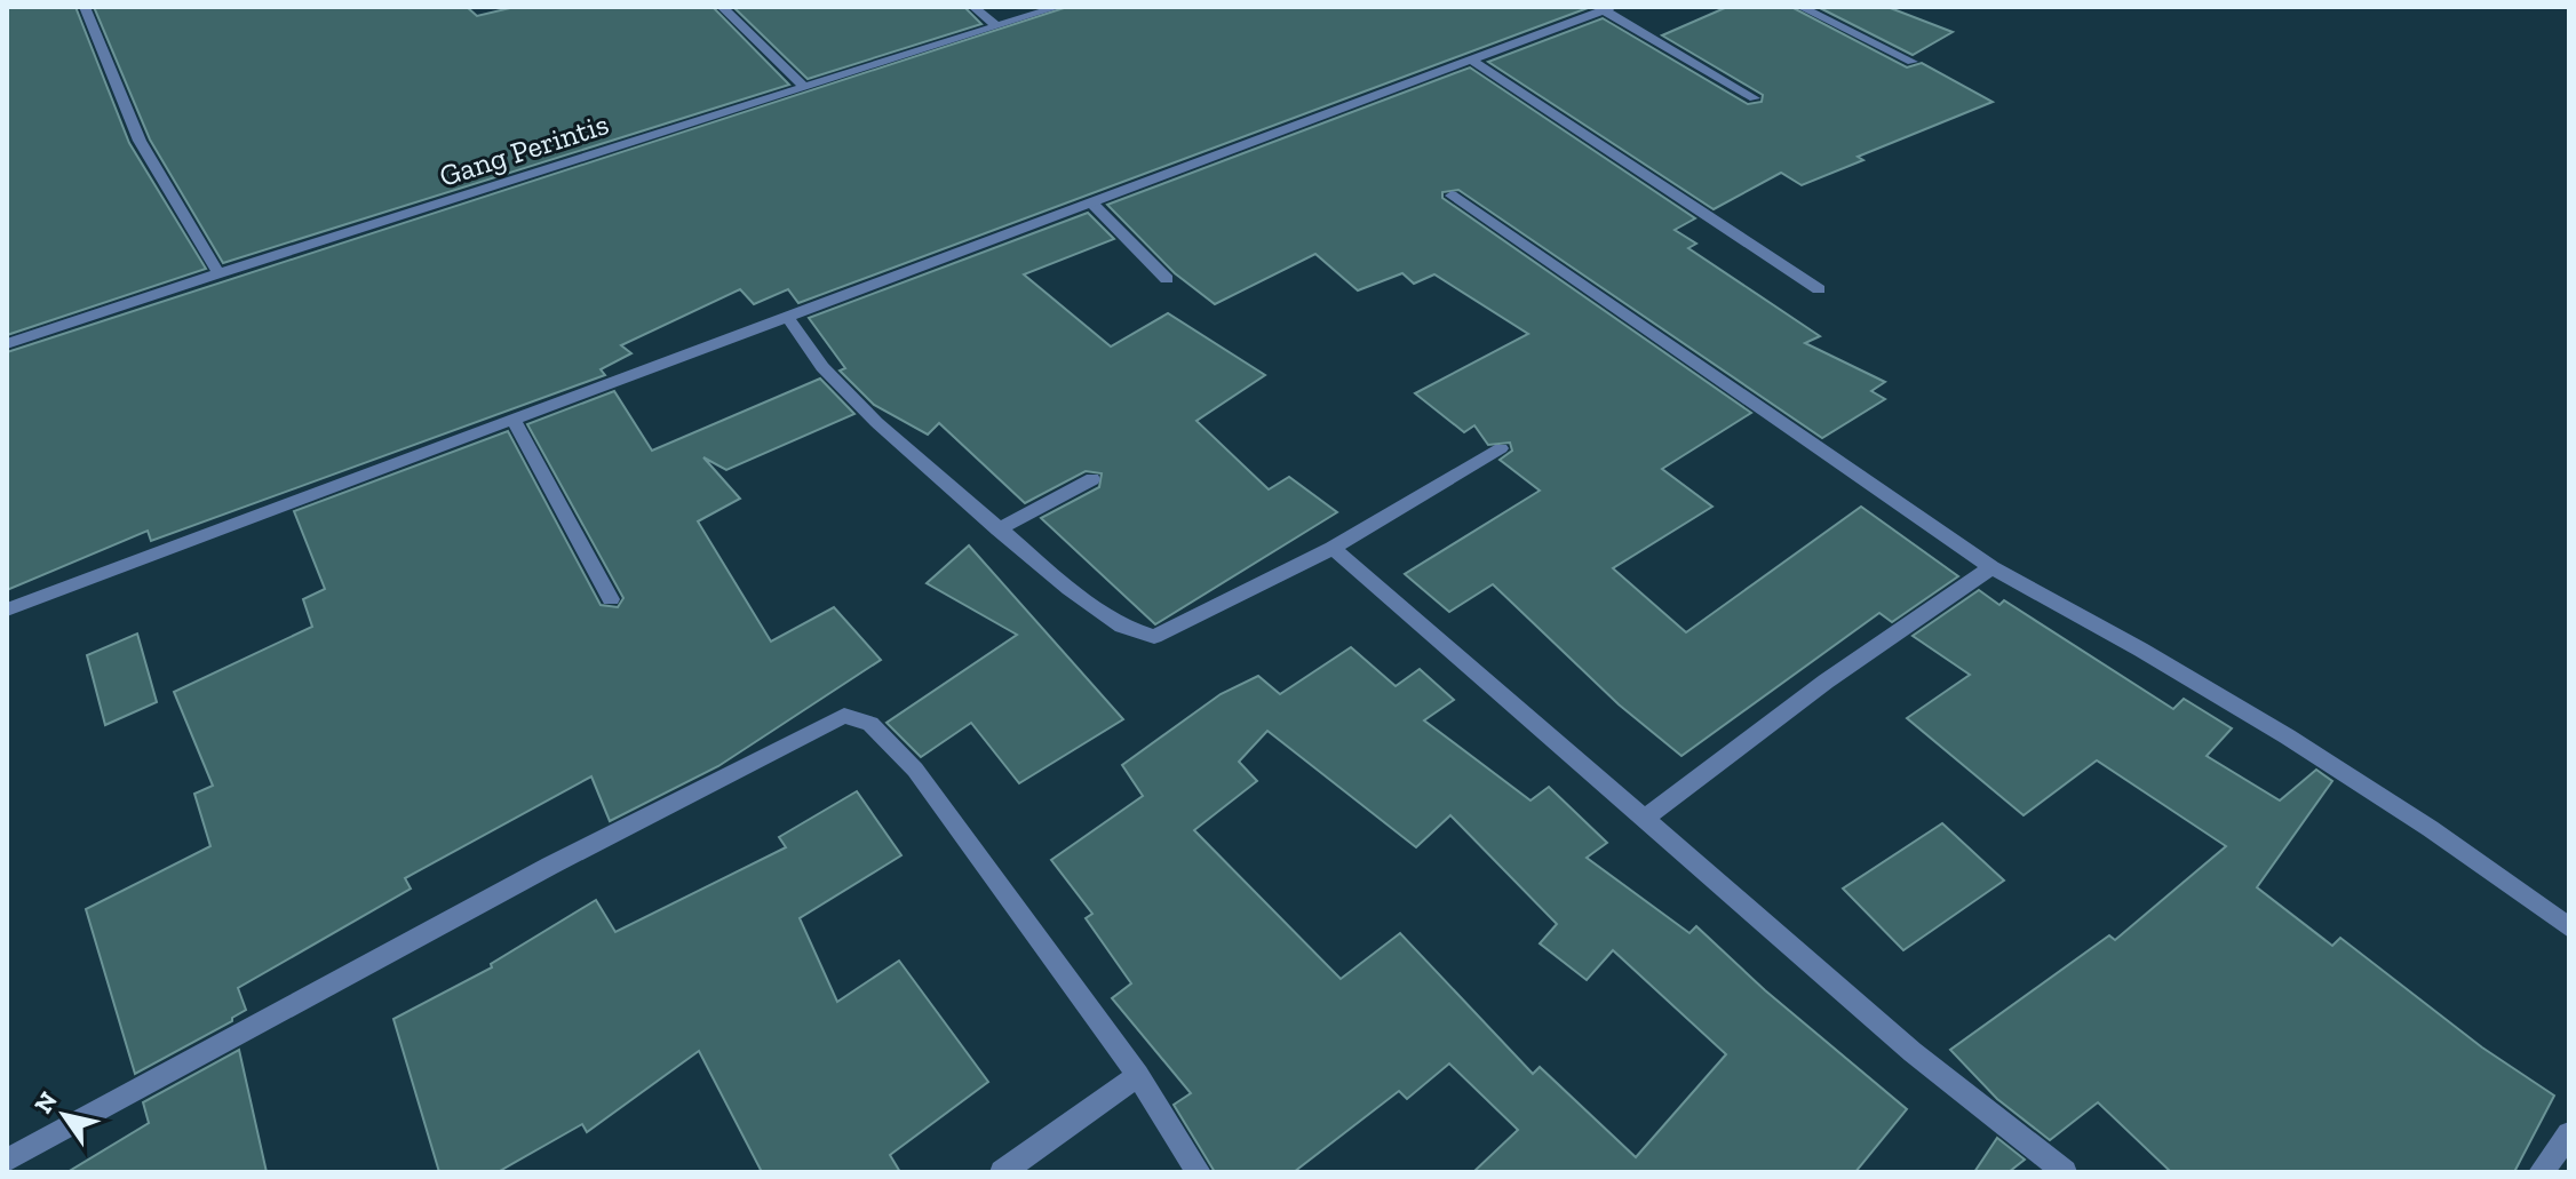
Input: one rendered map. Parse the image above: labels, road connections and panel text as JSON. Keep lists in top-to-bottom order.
{
  "streets": {
    "street": ["Gang Perintis"]
  },
  "north": "top left"
}
